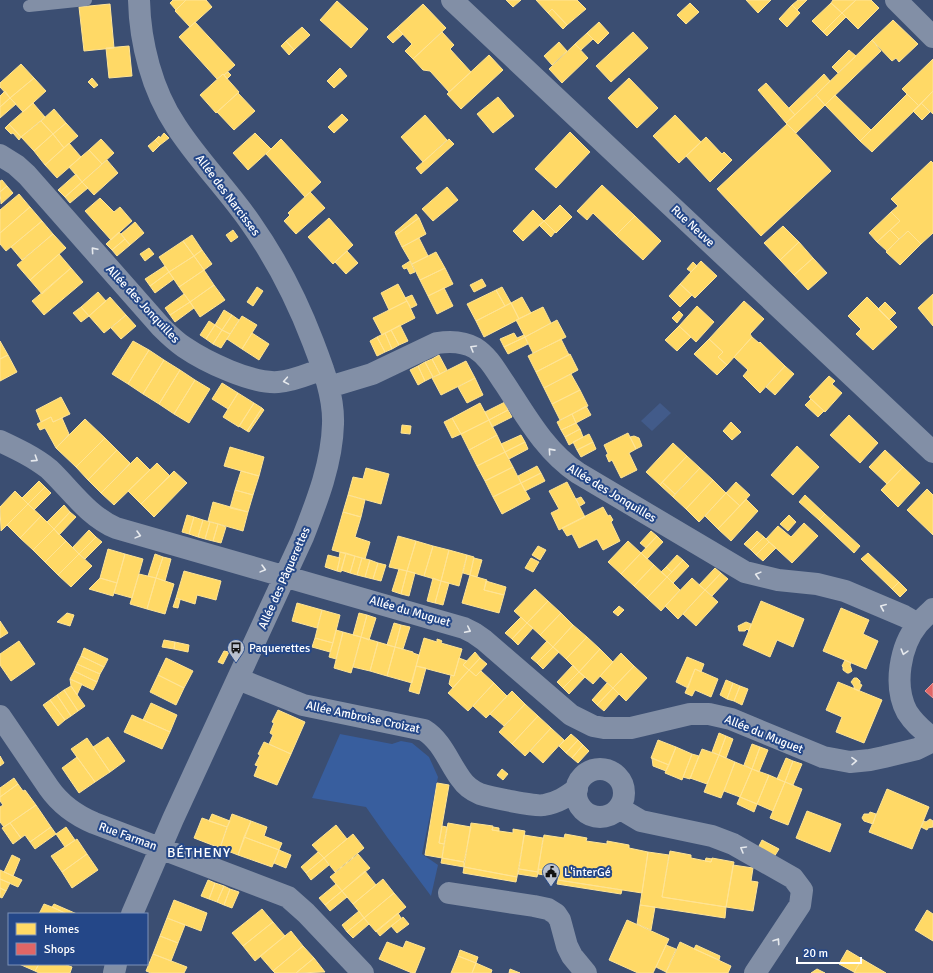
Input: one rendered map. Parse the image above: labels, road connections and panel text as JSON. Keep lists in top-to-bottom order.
{
  "streets": {
    "street": [
      "Allée des Narcisses",
      "Rue Neuve",
      "Allée des Jonquilles",
      "Allée des Pâquerettes",
      "Allée du Muguet",
      "Allée Ambroise Croizat",
      "Rue Farman"
    ]
  },
  "crossings": [
    ["Allée des Narcisses", "Allée des Jonquilles"],
    ["Allée des Narcisses", "Allée des Pâquerettes"],
    ["Allée des Jonquilles", "Allée des Pâquerettes"],
    ["Allée des Pâquerettes", "Allée du Muguet"],
    ["Allée des Pâquerettes", "Allée Ambroise Croizat"],
    ["Allée des Pâquerettes", "Rue Farman"]
  ],
  "one_way": ["Allée des Jonquilles", "Allée du Muguet"],
  "districts": ["BÉTHENY"],
  "places": {
    "bus stop": ["Paquerettes"],
    "public building": ["L'interGé"]
  },
  "legend": ["Homes", "Shops"],
  "scale_bar": "20 m"
}
